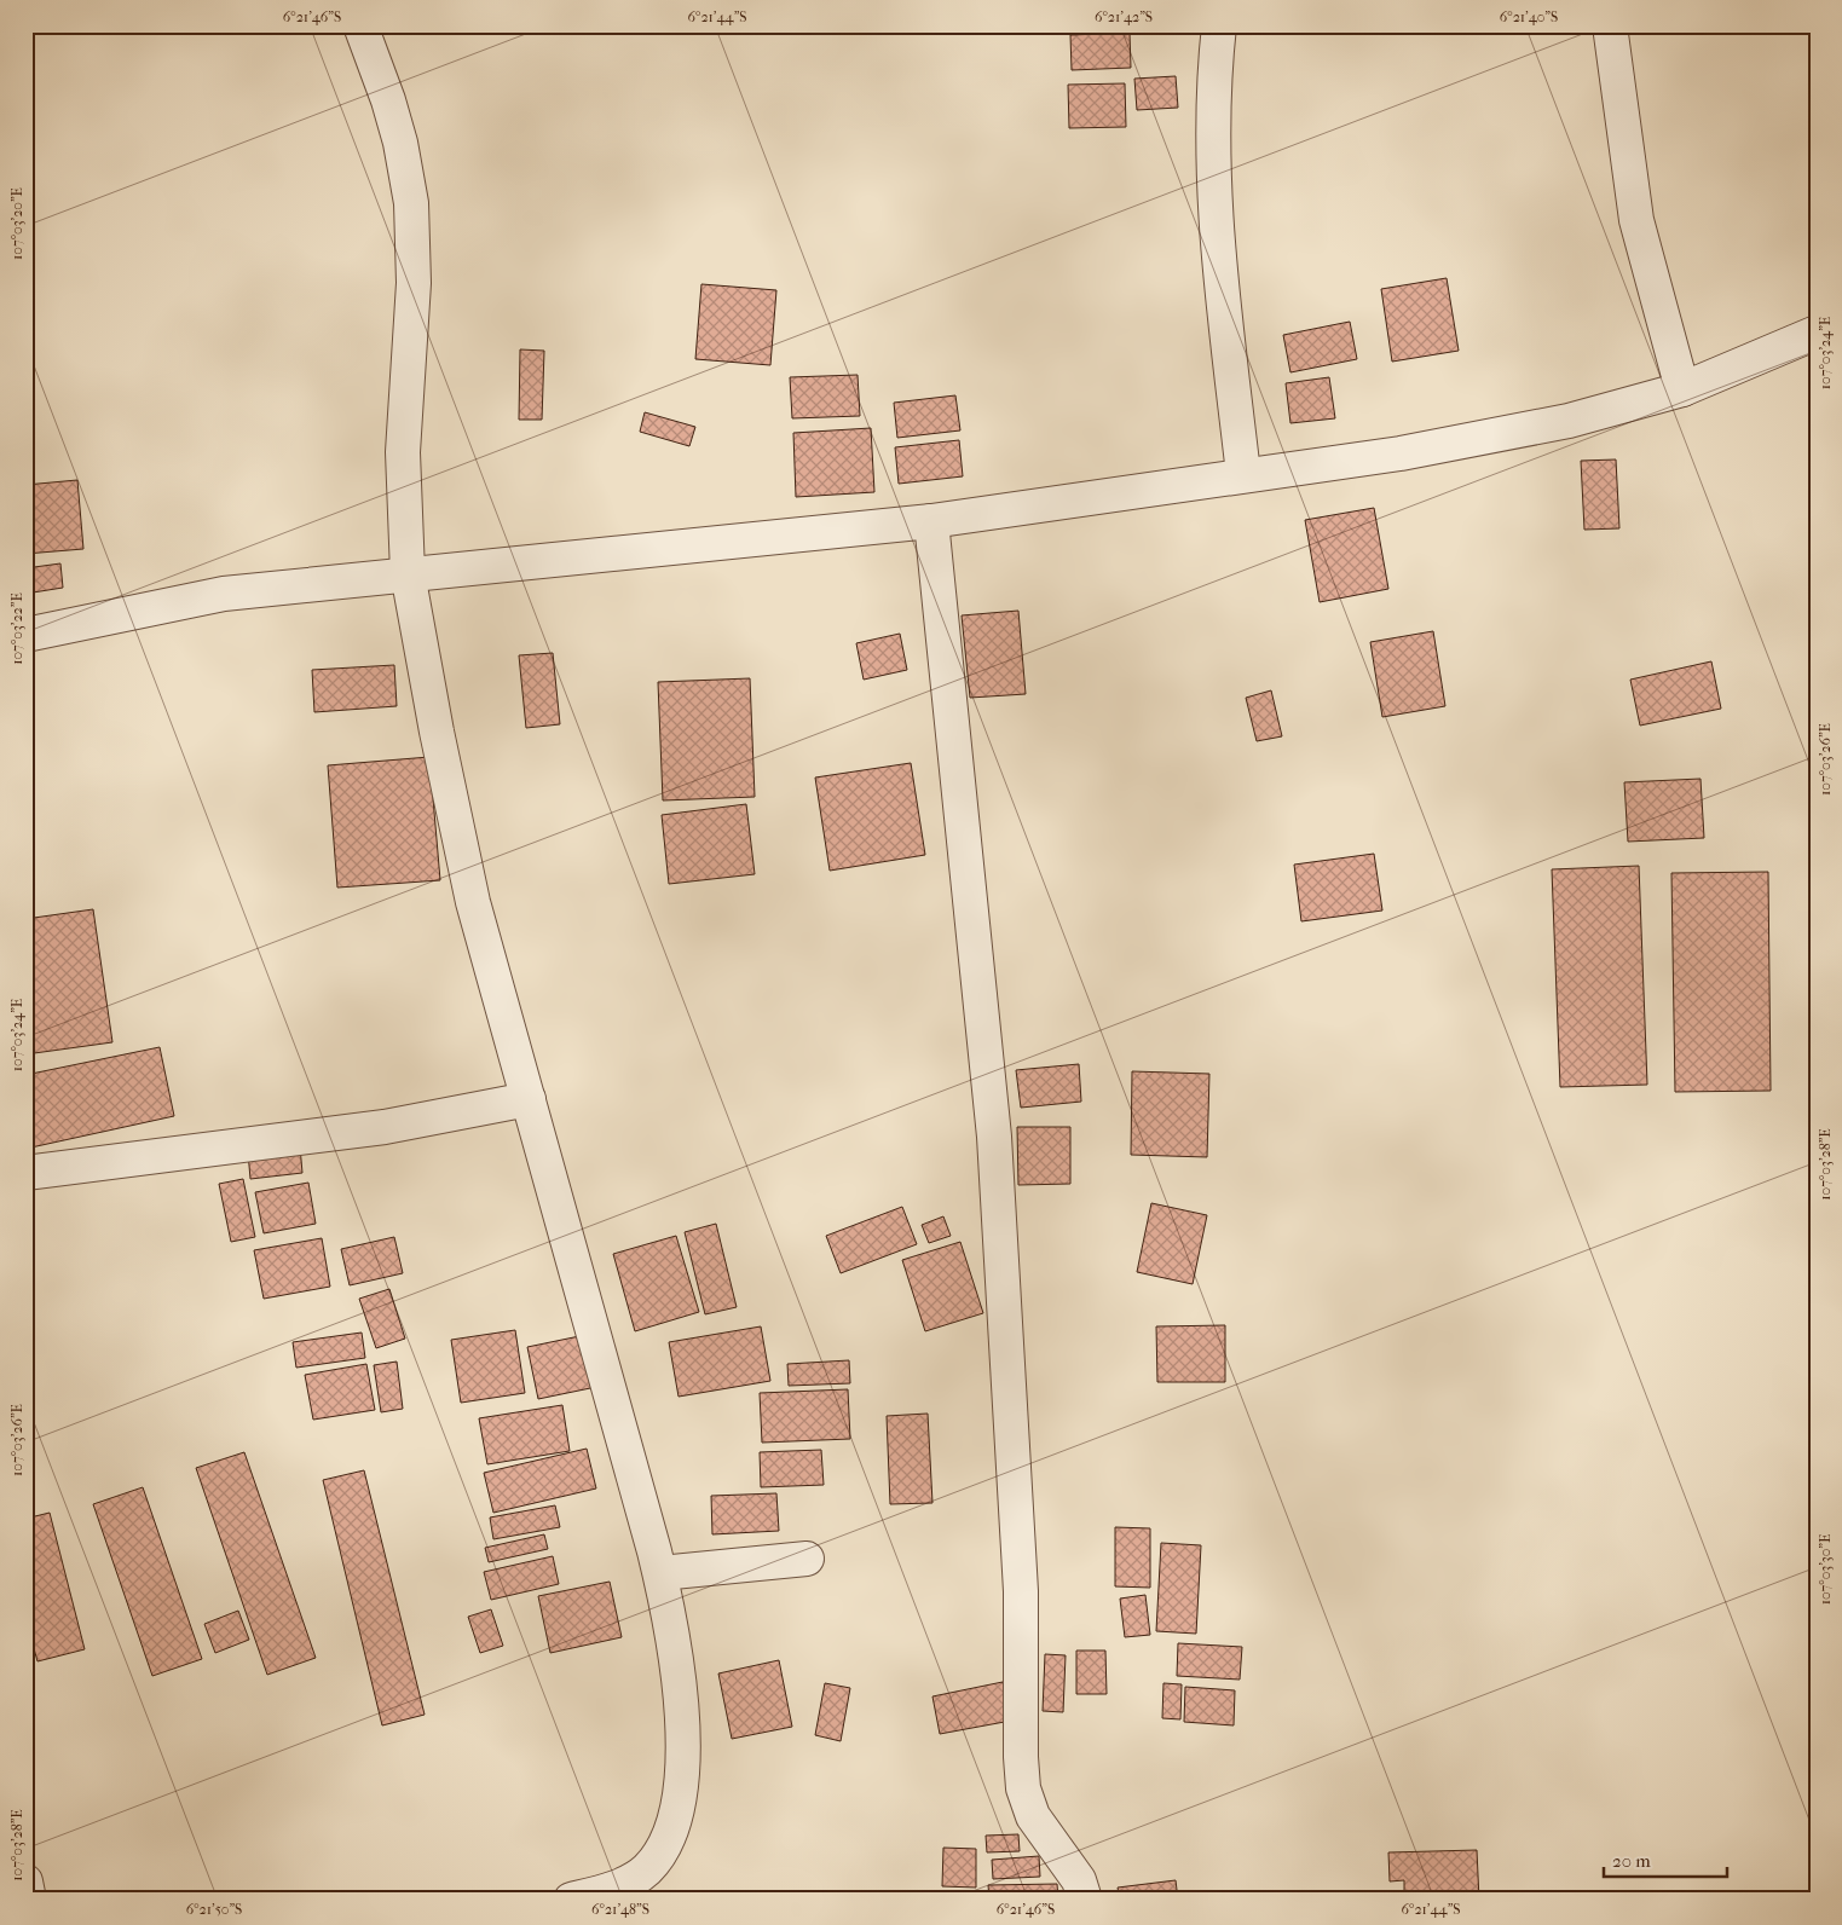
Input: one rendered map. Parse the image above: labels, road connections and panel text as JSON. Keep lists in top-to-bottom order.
{
  "scale_bar": "20 m",
  "coordinates": [
    "6°21'46\"S",
    "6°21'44\"S",
    "6°21'42\"S",
    "6°21'40\"S",
    "107°03'20\"E",
    "107°03'24\"E",
    "107°03'22\"E",
    "107°03'26\"E",
    "107°03'28\"E",
    "107°03'30\"E",
    "6°21'50\"S",
    "6°21'48\"S"
  ]
}
